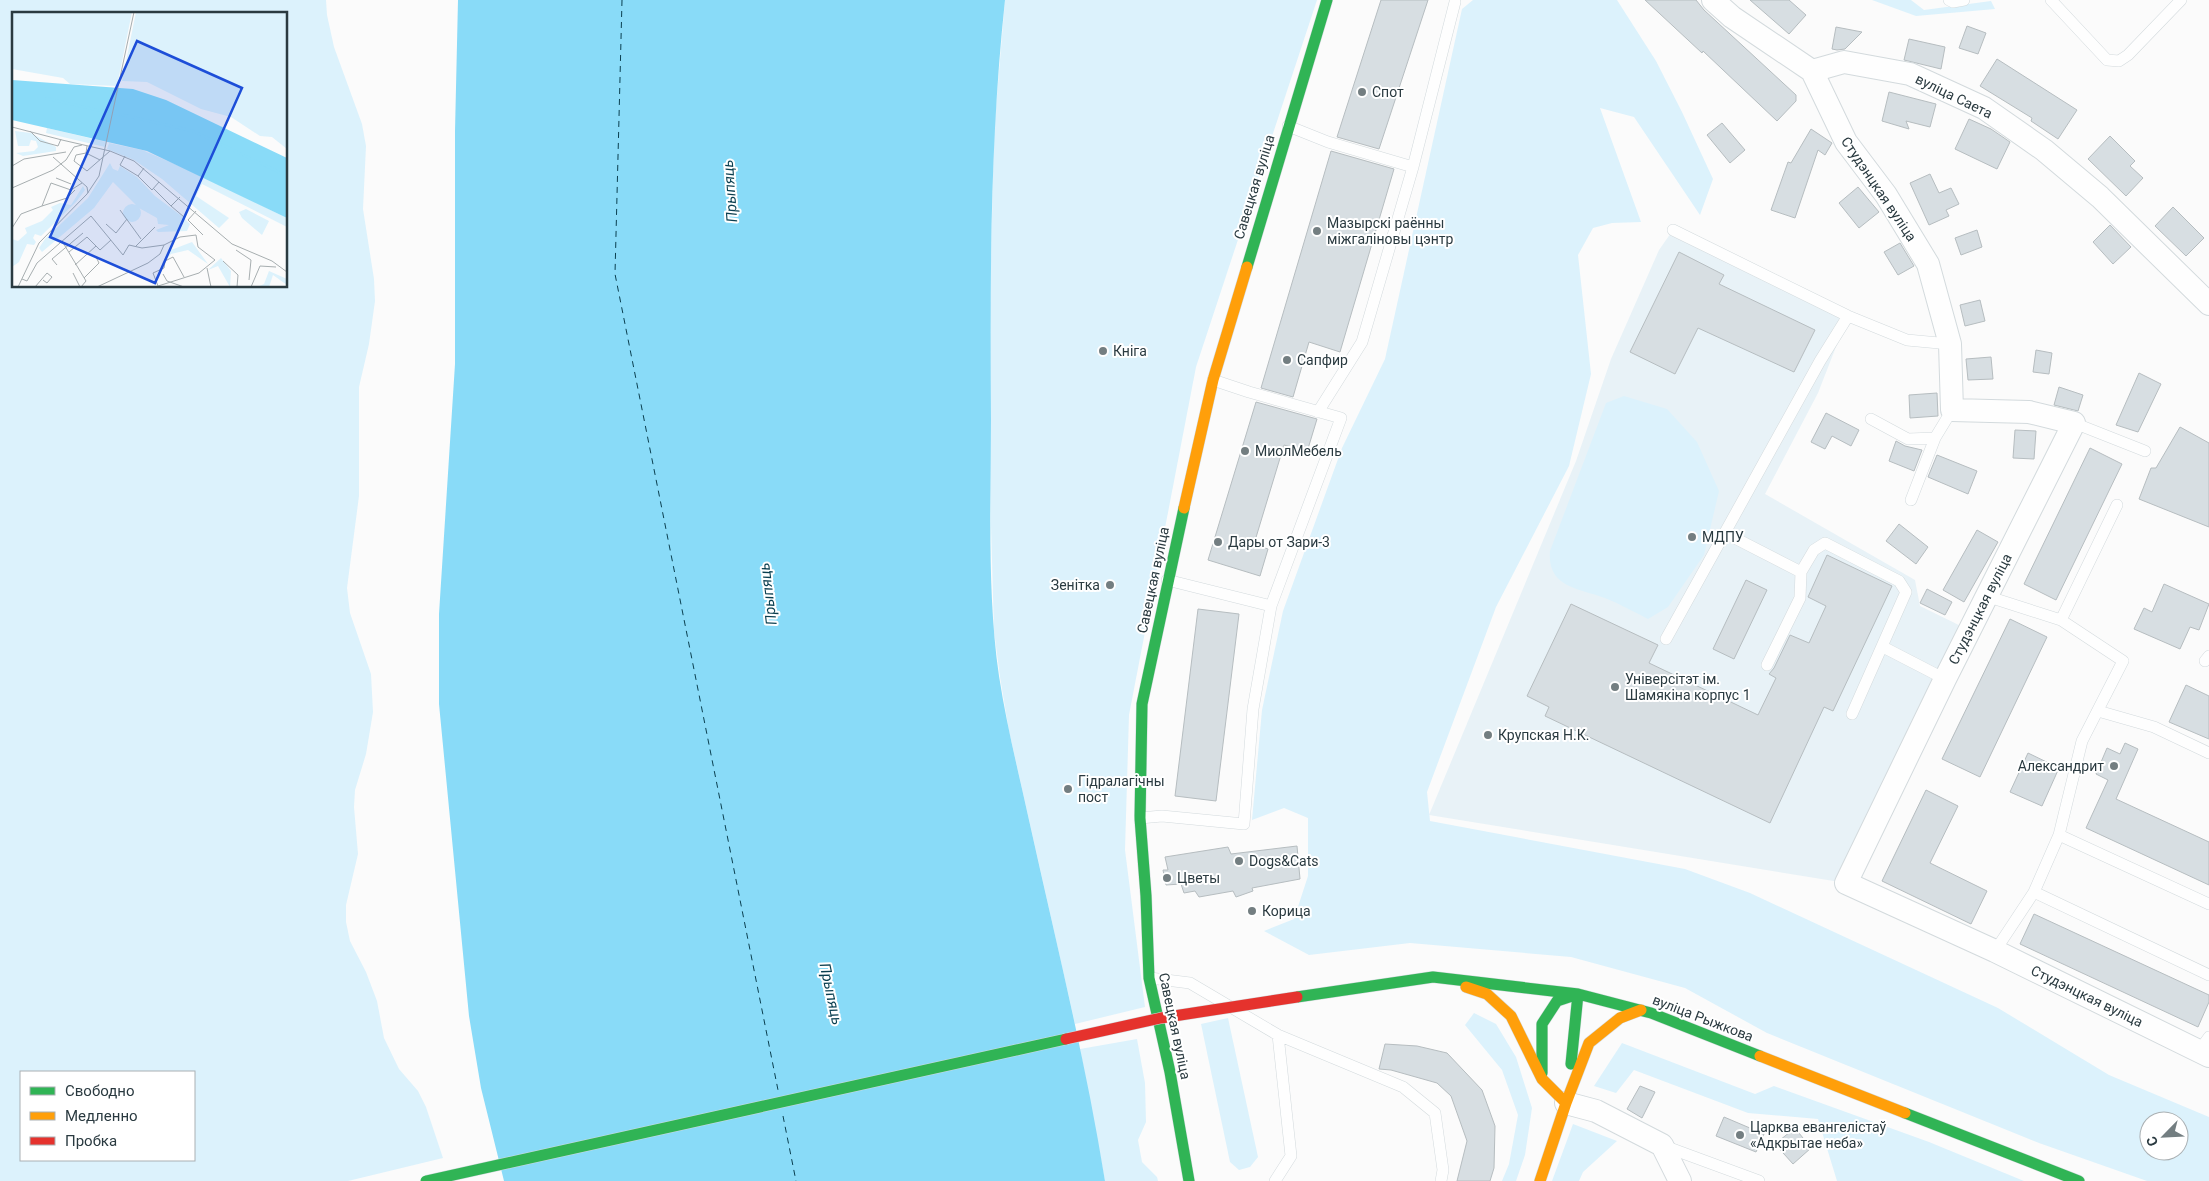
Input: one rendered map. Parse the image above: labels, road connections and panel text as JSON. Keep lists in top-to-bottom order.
{
  "streets": {
    "main road": ["Савецкая вуліца", "вуліца Рыжкова"],
    "street": ["вуліца Саета", "Студэнцкая вуліца"]
  },
  "crossings": [
    ["вуліца Саета", "Студэнцкая вуліца"]
  ],
  "water": ["Прыпяць"],
  "places": [
    "Спот",
    "Мазырскі раённы міжгаліновы цэнтр",
    "Кніга",
    "Сапфир",
    "МиолМебель",
    "МДПУ",
    "Дары от Зари-3",
    "Зенітка",
    "Універсітэт ім. Шамякіна корпус 1",
    "Крупская Н.К.",
    "Александрит",
    "Гідралагічны пост",
    "Dogs&Cats",
    "Цветы",
    "Корица",
    "Царква евангелістаў «Адкрытае неба»"
  ],
  "legend": ["Свободно", "Медленно", "Пробка"],
  "north": "bottom left"
}
